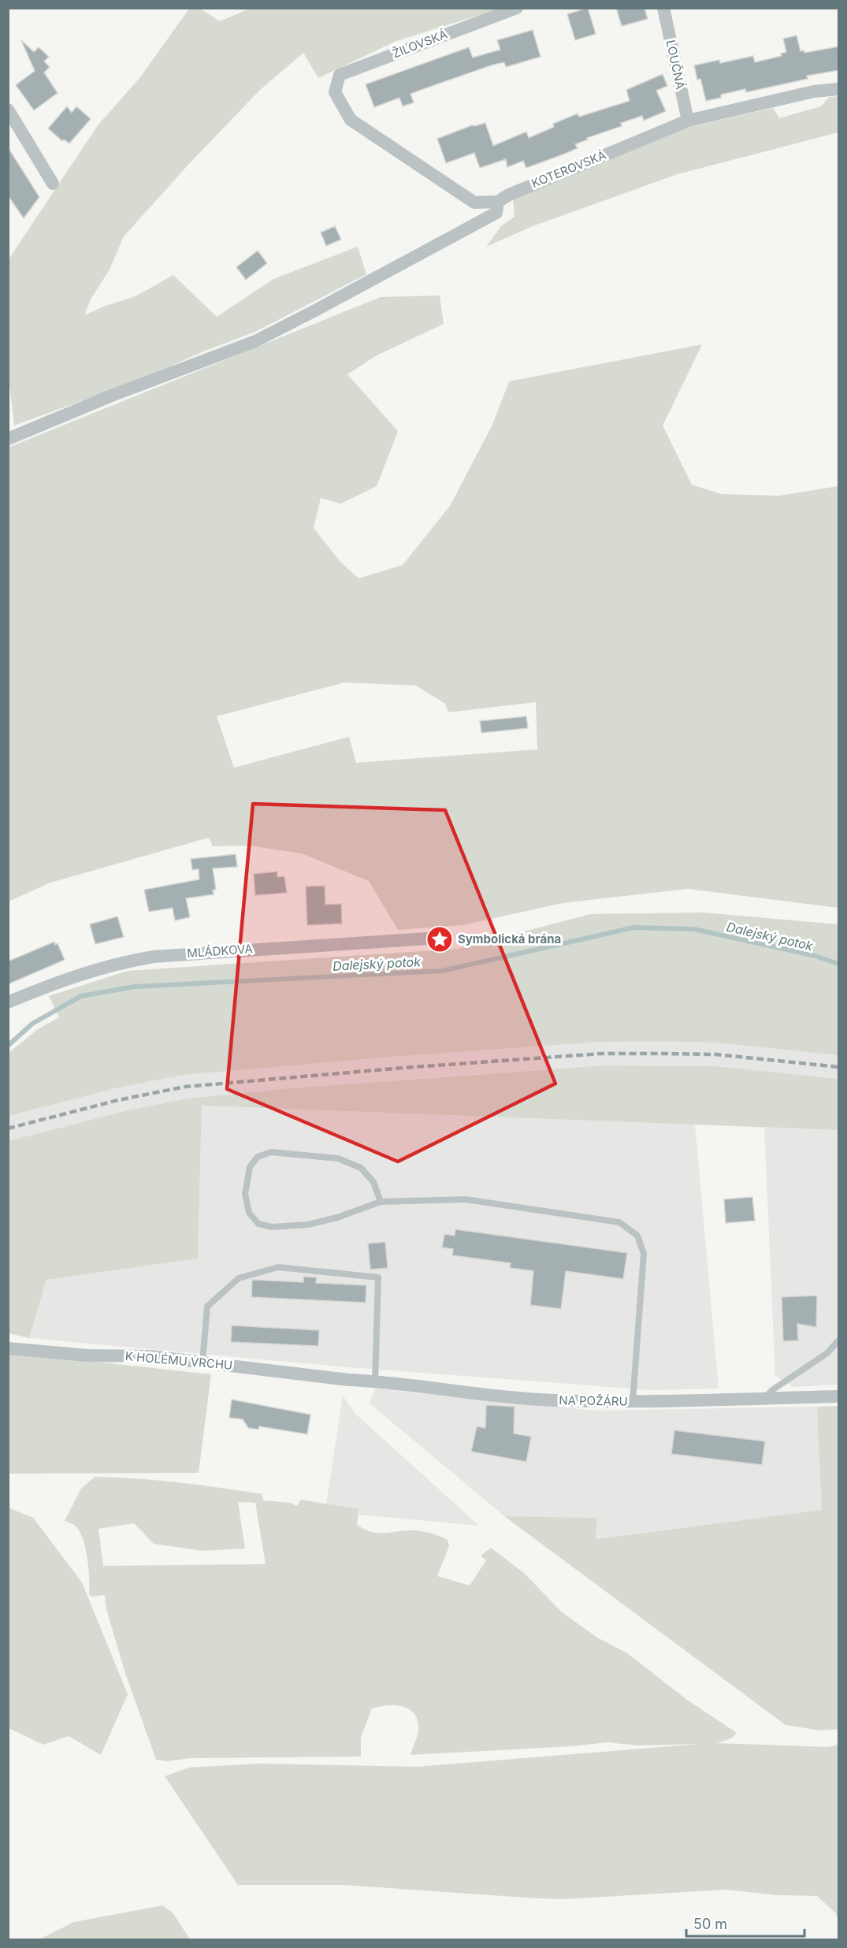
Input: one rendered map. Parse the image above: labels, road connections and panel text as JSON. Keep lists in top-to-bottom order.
{
  "streets": {
    "street": [
      "ŽILOVSKÁ",
      "LOUČNÁ",
      "KOTEROVSKÁ",
      "MLÁDKOVA",
      "K HOLÉMU VRCHU",
      "NA POŽÁRU"
    ]
  },
  "crossings": [
    ["ŽILOVSKÁ", "KOTEROVSKÁ"],
    ["LOUČNÁ", "KOTEROVSKÁ"],
    ["K HOLÉMU VRCHU", "NA POŽÁRU"]
  ],
  "water": ["Dalejský potok"],
  "places": {
    "place": ["Symbolická brána"]
  },
  "scale_bar": "50 m"
}
